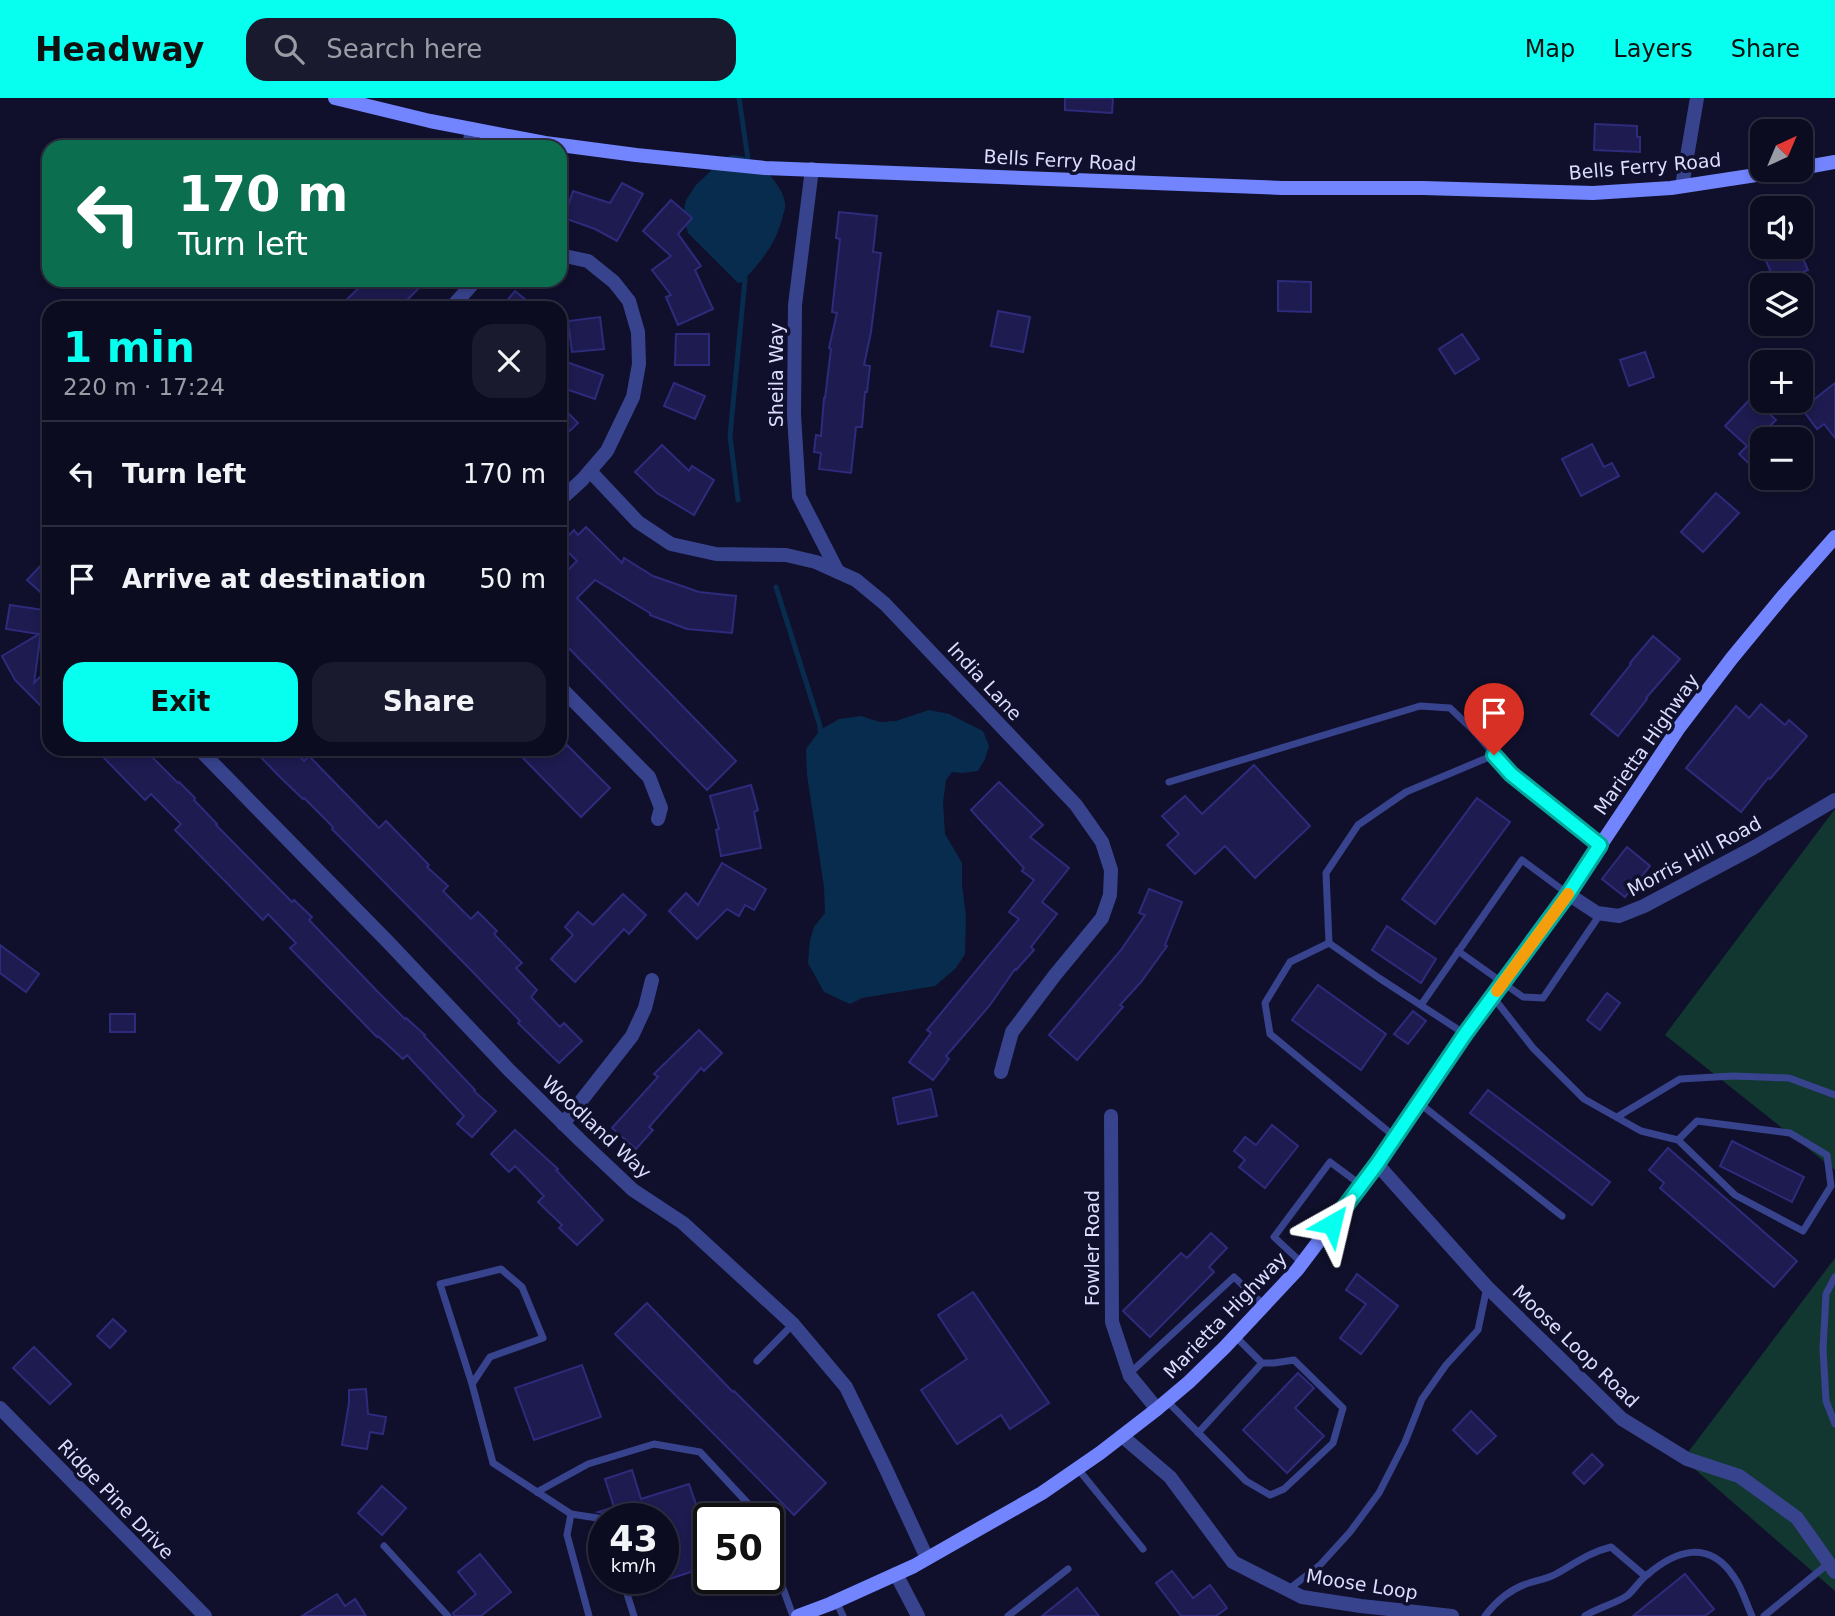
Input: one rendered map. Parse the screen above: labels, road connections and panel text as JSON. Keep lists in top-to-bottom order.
{
  "streets": {
    "main road": ["Bells Ferry Road", "Marietta Highway"],
    "street": [
      "Sheila Way",
      "India Lane",
      "Morris Hill Road",
      "Woodland Way",
      "Fowler Road",
      "Moose Loop Road",
      "Ridge Pine Drive",
      "Moose Loop"
    ]
  },
  "crossings": [
    ["Bells Ferry Road", "Sheila Way"],
    ["Sheila Way", "India Lane"],
    ["Marietta Highway", "Woodland Way"],
    ["Marietta Highway", "Fowler Road"],
    ["Marietta Highway", "Moose Loop Road"],
    ["Marietta Highway", "Moose Loop"]
  ],
  "north": "top right",
  "page": {
    "header": "Headway",
    "search": "Search here",
    "nav": ["Map", "Layers", "Share"],
    "map_buttons": ["+", "−"],
    "turn": ["170 m", "Turn left"],
    "heading": ["1 min", "220 m · 17:24"],
    "list": [
      {
        "name": "Turn left",
        "value": "170 m"
      },
      {
        "name": "Arrive at destination",
        "value": "50 m"
      }
    ],
    "buttons": ["Exit", "Share"],
    "speed": "43 km/h",
    "limit": "50"
  }
}
